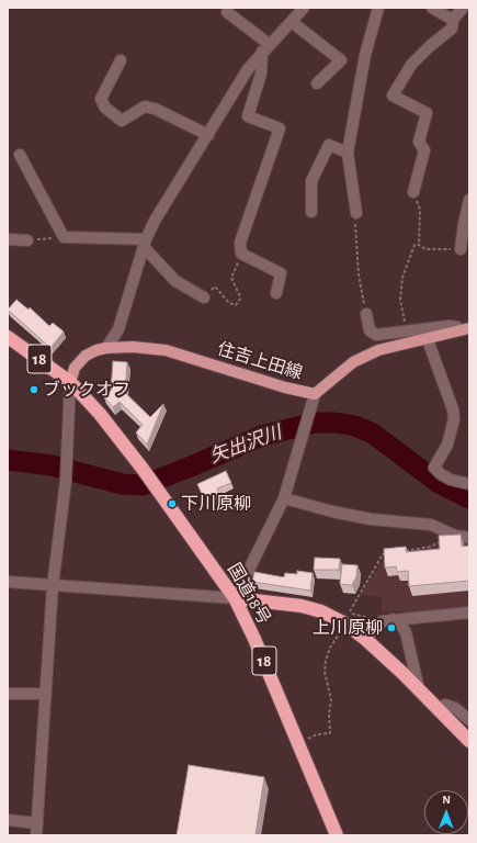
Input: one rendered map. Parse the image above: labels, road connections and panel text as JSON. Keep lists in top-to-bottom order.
{
  "streets": {
    "highway": ["18", "国道18号"],
    "main road": ["住吉上田線"]
  },
  "crossings": [
    ["18", "住吉上田線"],
    ["18", "国道18号"],
    ["住吉上田線", "国道18号"]
  ],
  "water": ["矢出沢川"],
  "places": ["ブックオフ", "下川原柳", "上川原柳"],
  "north": "top"
}
